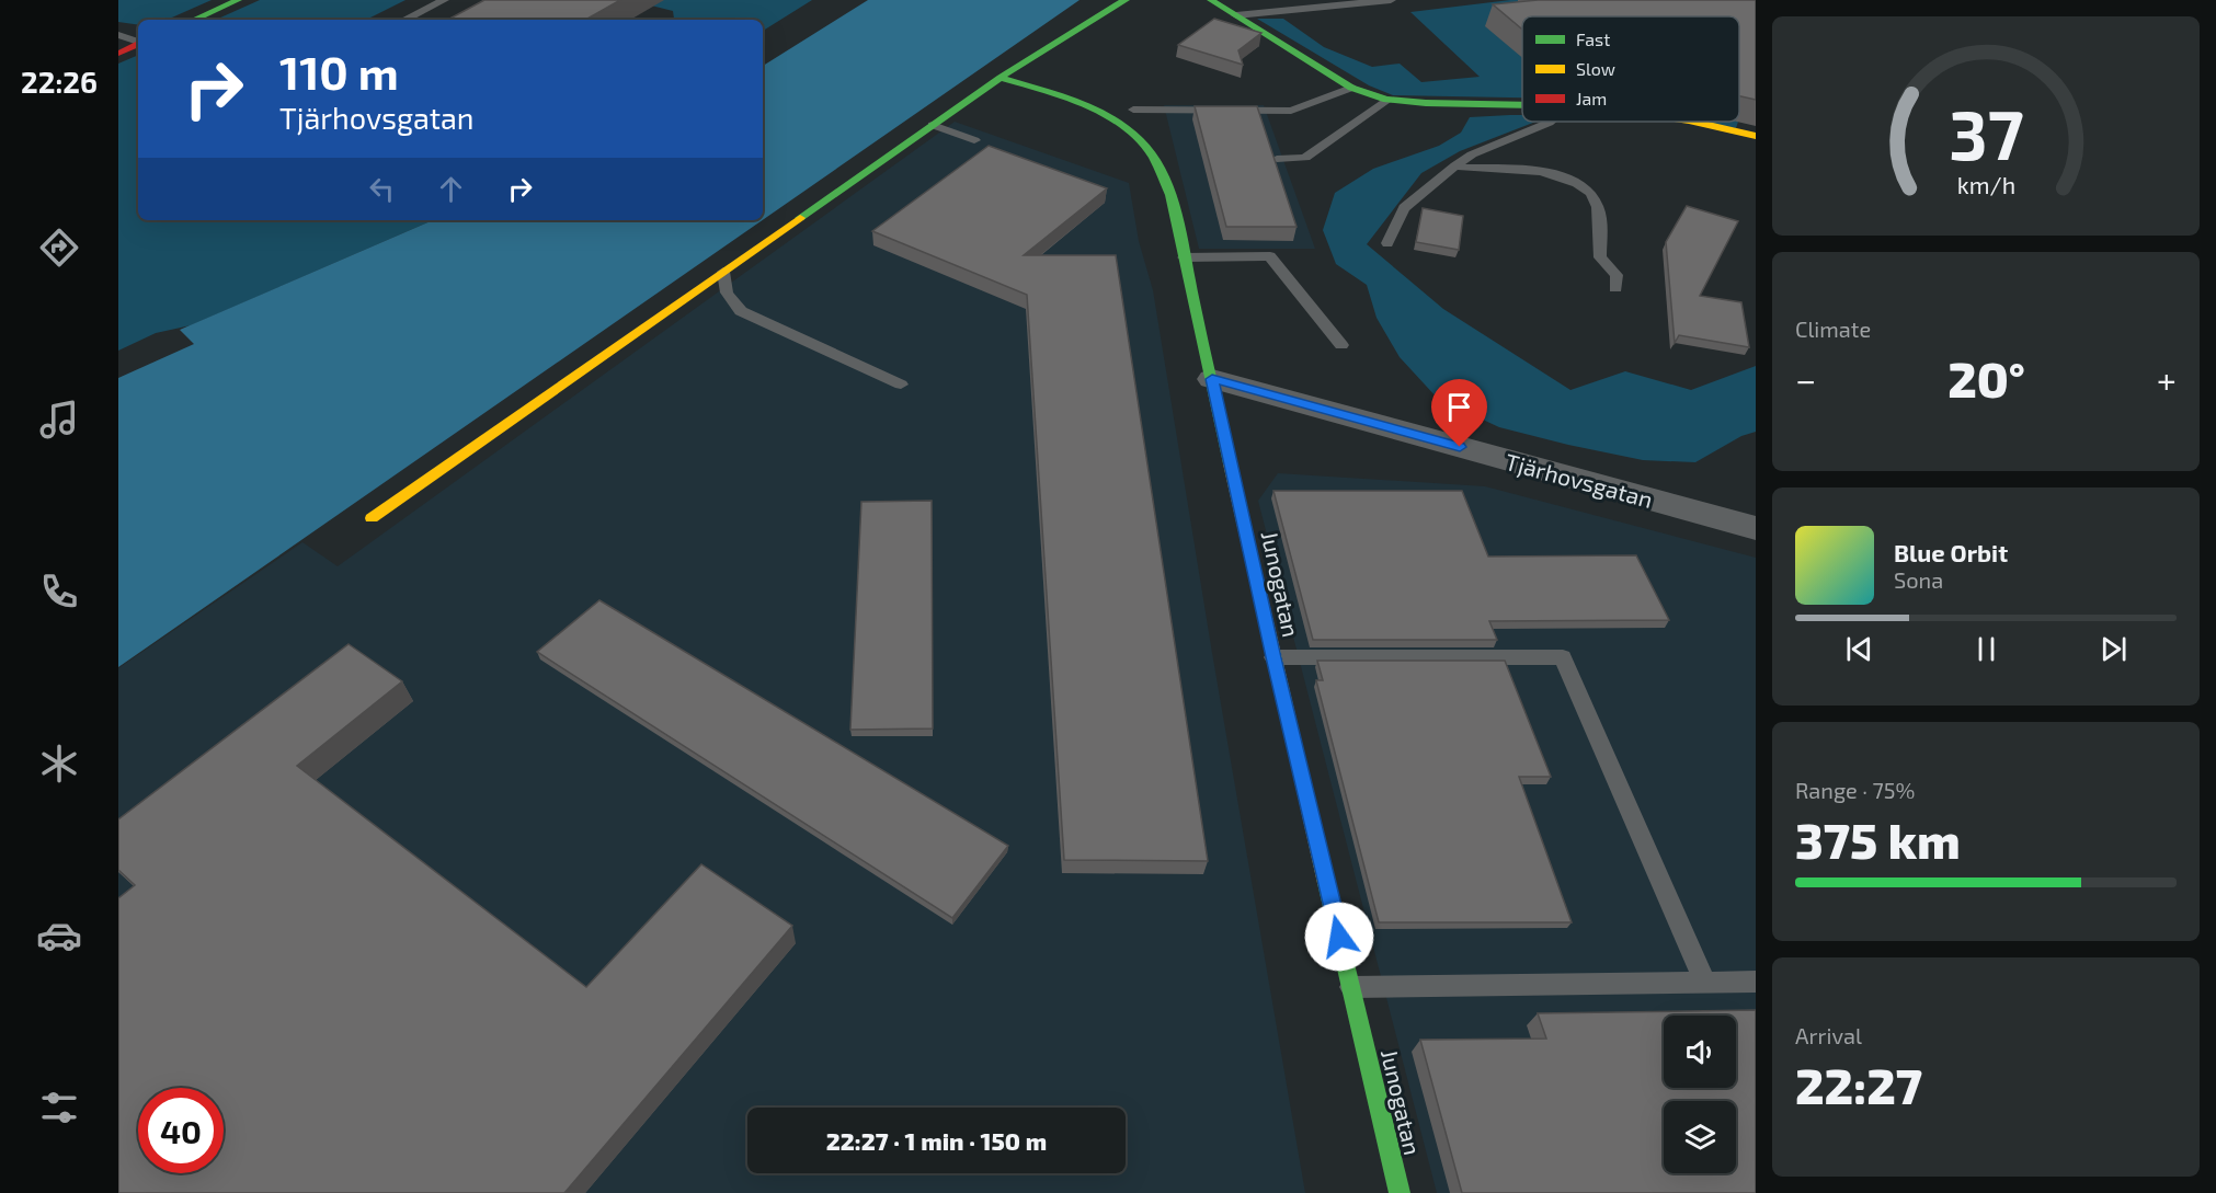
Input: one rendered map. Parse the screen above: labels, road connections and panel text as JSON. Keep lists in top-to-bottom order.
{
  "streets": {
    "street": ["Tjärhovsgatan", "Junogatan"]
  },
  "crossings": [
    ["Tjärhovsgatan", "Junogatan"]
  ],
  "legend": ["Fast", "Slow", "Jam"],
  "page": {
    "tabs": "22:26",
    "turn": ["110 m", "Tjärhovsgatan"],
    "tile": [
      "Climate",
      ["Range · 75%", "375 km"],
      ["Arrival", "22:27"]
    ],
    "heat": ["−", "20°", "+"],
    "song": ["Blue Orbit", "Sona"],
    "limit": "40",
    "trip": "22:27 · 1 min · 150 m",
    "gauge": ["37", "km/h"]
  }
}
